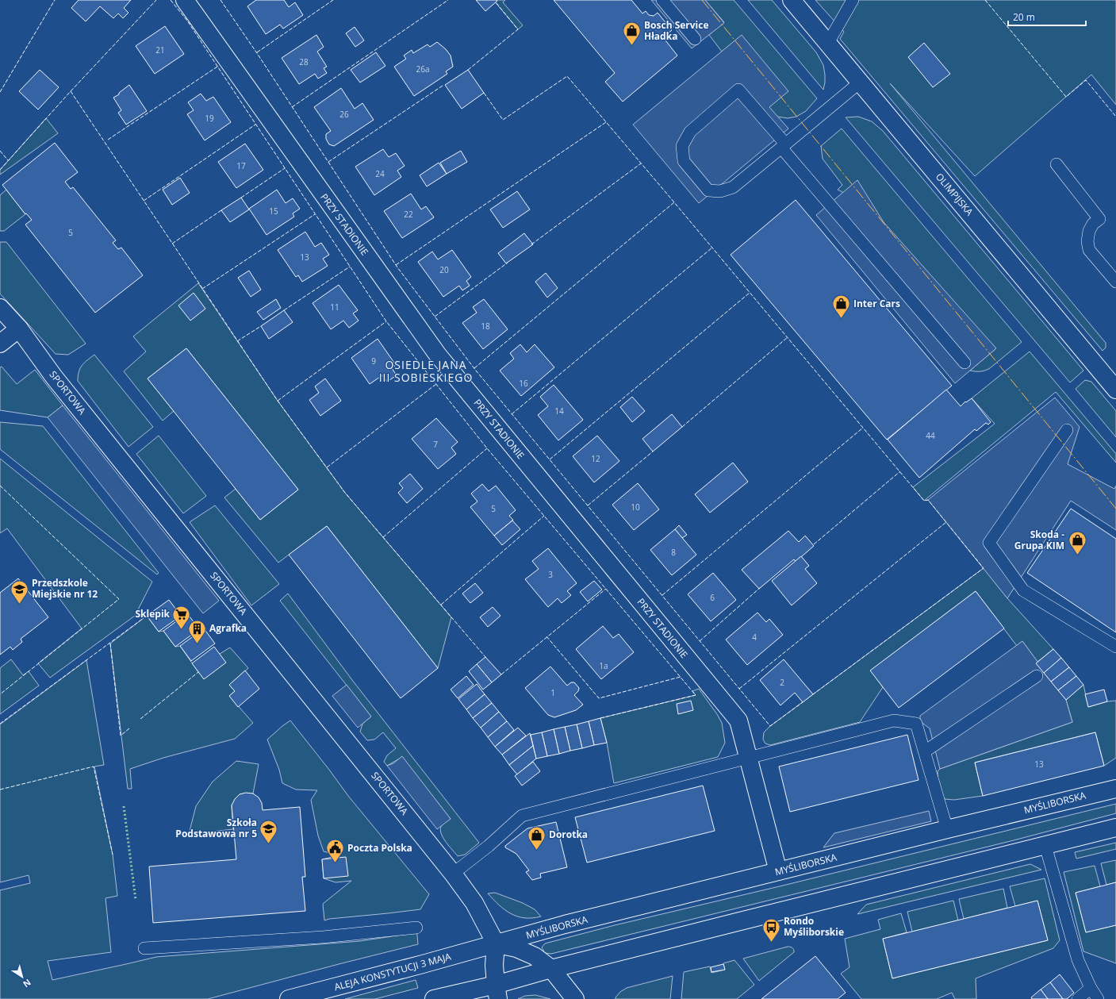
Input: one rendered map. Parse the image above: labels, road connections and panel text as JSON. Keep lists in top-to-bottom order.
{
  "streets": {
    "street": [
      "OLIMPIJSKA",
      "PRZY STADIONIE",
      "SPORTOWA",
      "MYŚLIBORSKA",
      "ALEJA KONSTYTUCJI 3 MAJA"
    ]
  },
  "crossings": [
    ["PRZY STADIONIE", "MYŚLIBORSKA"],
    ["SPORTOWA", "MYŚLIBORSKA"],
    ["SPORTOWA", "ALEJA KONSTYTUCJI 3 MAJA"],
    ["MYŚLIBORSKA", "ALEJA KONSTYTUCJI 3 MAJA"]
  ],
  "districts": ["OSIEDLE JANA III SOBIESKIEGO"],
  "places": {
    "shop": [
      "Bosch Service Hładka",
      "Inter Cars",
      "Skoda - Grupa KIM",
      "Dorotka"
    ],
    "school or university": ["Przedszkole Miejskie nr 12", "Szkoła Podstawowa nr 5"],
    "supermarket": ["Sklepik"],
    "building": ["Agrafka"],
    "public building": ["Poczta Polska"],
    "bus stop": ["Rondo Myśliborskie"]
  },
  "house_numbers": [
    "21",
    "28",
    "26a",
    "26",
    "19",
    "17",
    "24",
    "15",
    "22",
    "5",
    "13",
    "20",
    "11",
    "18",
    "9",
    "16",
    "14",
    "44",
    "7",
    "12",
    "10",
    "5",
    "8",
    "3",
    "6",
    "4",
    "1a",
    "2",
    "1",
    "13"
  ],
  "scale_bar": "20 m",
  "north": "bottom right"
}
